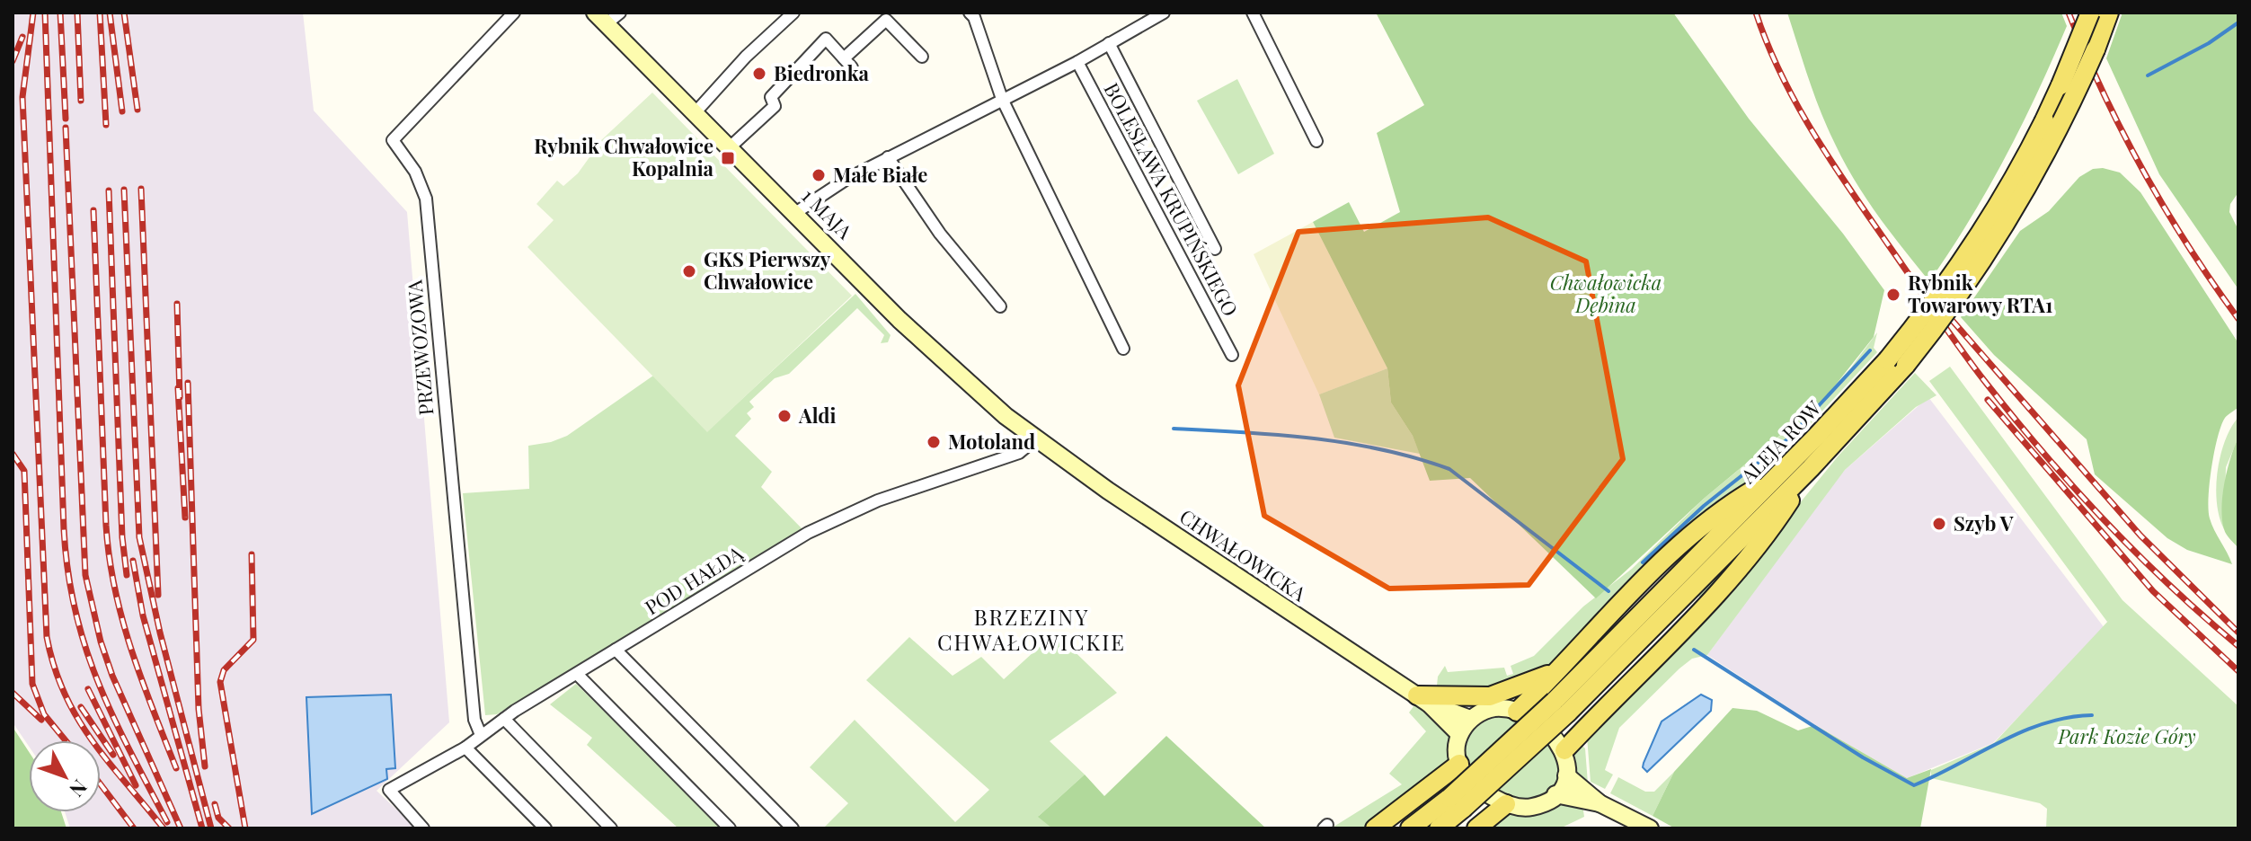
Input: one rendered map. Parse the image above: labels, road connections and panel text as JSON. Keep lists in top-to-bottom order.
{
  "streets": {
    "main road": ["1 MAJA", "ALEJA ROW", "CHWAŁOWICKA"],
    "street": ["BOLESŁAWA KRUPIŃSKIEGO", "PRZEWOZOWA", "POD HAŁDĄ"]
  },
  "crossings": [
    ["1 MAJA", "CHWAŁOWICKA"],
    ["1 MAJA", "POD HAŁDĄ"],
    ["PRZEWOZOWA", "POD HAŁDĄ"],
    ["CHWAŁOWICKA", "POD HAŁDĄ"]
  ],
  "districts": ["BRZEZINY CHWAŁOWICKIE"],
  "parks": ["Chwałowicka Dębina", "Park Kozie Góry"],
  "places": {
    "other": [
      "Biedronka",
      "Małe Białe",
      "GKS Pierwszy Chwałowice",
      "Rybnik Towarowy RTA1",
      "Aldi",
      "Motoland",
      "Szyb V"
    ],
    "transit": ["Rybnik Chwałowice Kopalnia"]
  },
  "north": "bottom right"
}
